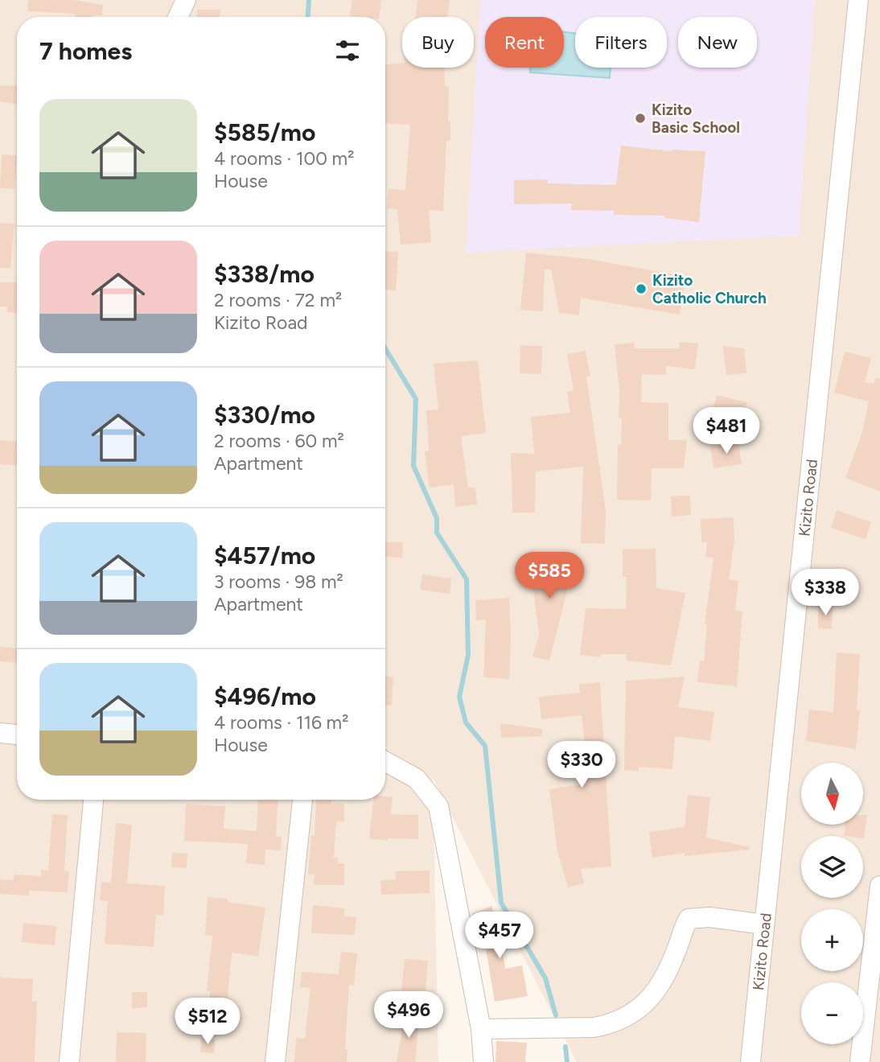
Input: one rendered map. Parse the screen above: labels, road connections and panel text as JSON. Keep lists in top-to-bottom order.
{
  "streets": {
    "street": ["Kizito Road"]
  },
  "places": ["Kizito Basic School", "Kizito Catholic Church"],
  "north": "bottom",
  "page": {
    "chip": [
      "Buy",
      "Rent",
      "Filters",
      "New"
    ],
    "heading": "7 homes",
    "list": [
      {
        "name": "$585/mo",
        "note": "4 rooms · 100 m² · House"
      },
      {
        "name": "$338/mo",
        "note": "2 rooms · 72 m² · Kizito Road"
      },
      {
        "name": "$330/mo",
        "note": "2 rooms · 60 m² · Apartment"
      },
      {
        "name": "$457/mo",
        "note": "3 rooms · 98 m² · Apartment"
      },
      {
        "name": "$496/mo",
        "note": "4 rooms · 116 m² · House"
      }
    ],
    "price": [
      "$481",
      "$585",
      "$338",
      "$330",
      "$457",
      "$496",
      "$512"
    ],
    "map_buttons": ["+", "−"]
  }
}
